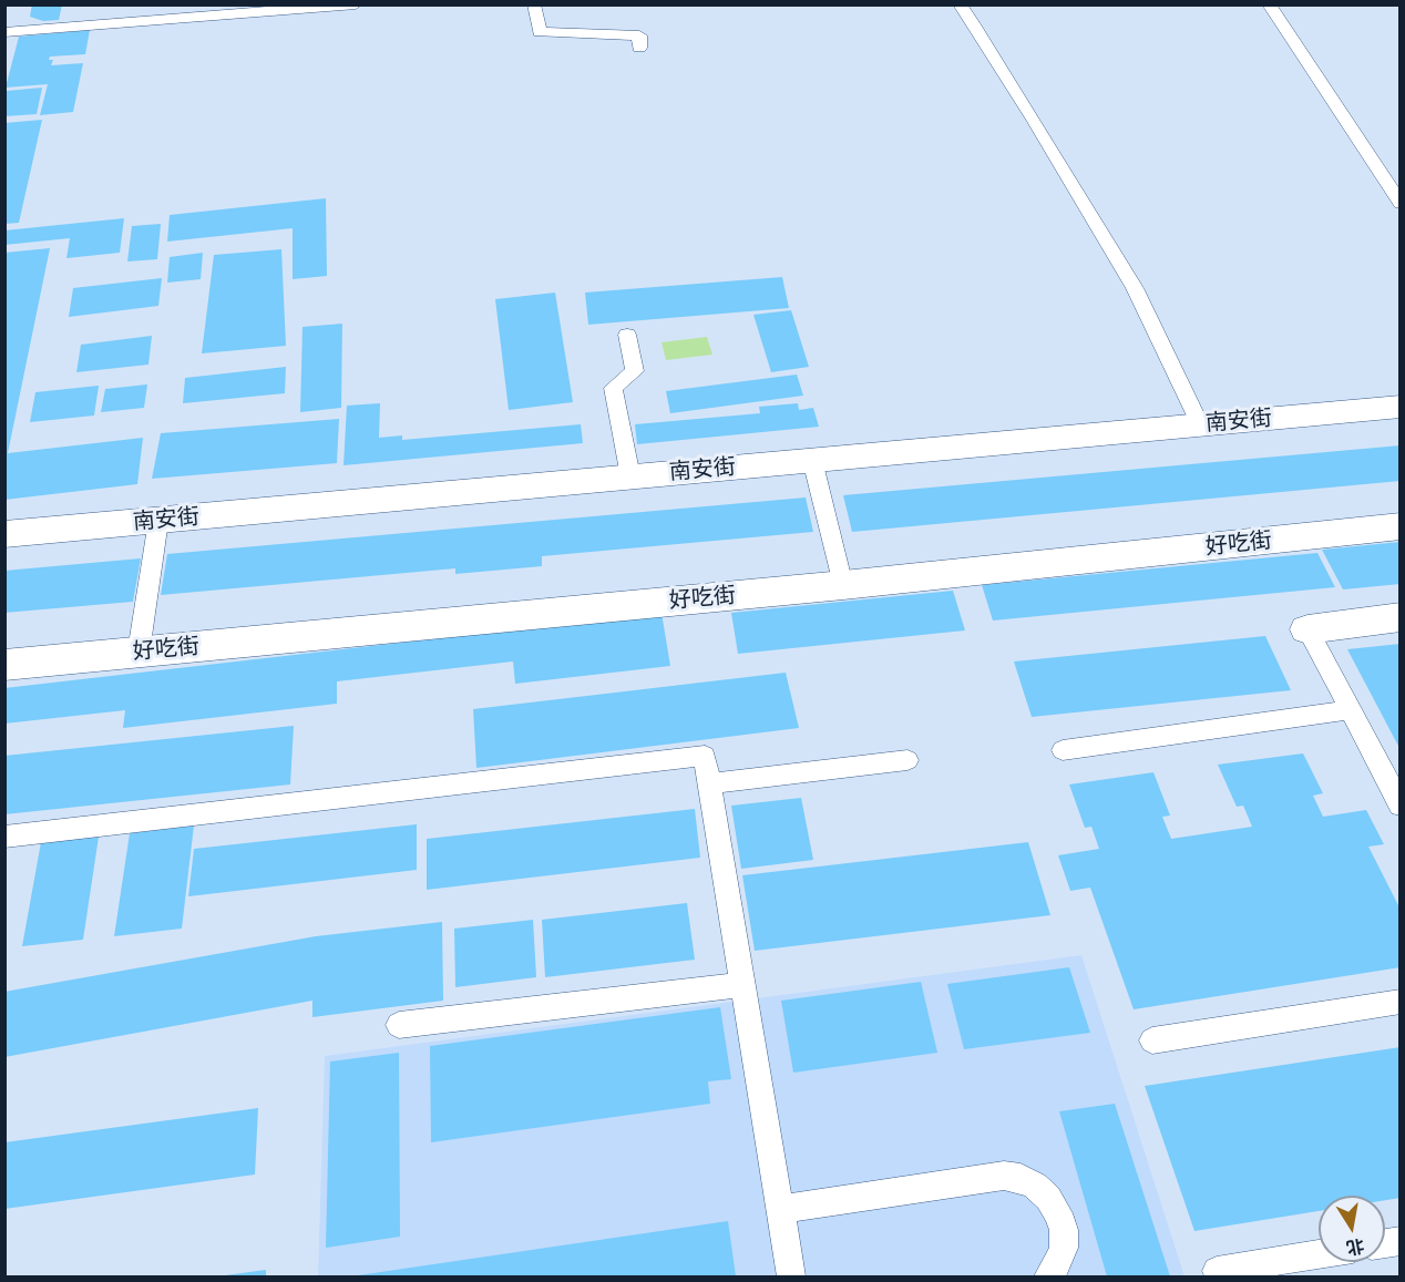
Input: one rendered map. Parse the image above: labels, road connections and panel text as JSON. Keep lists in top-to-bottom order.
{
  "streets": {
    "main road": ["南安街", "好吃街"]
  },
  "north": "bottom"
}
